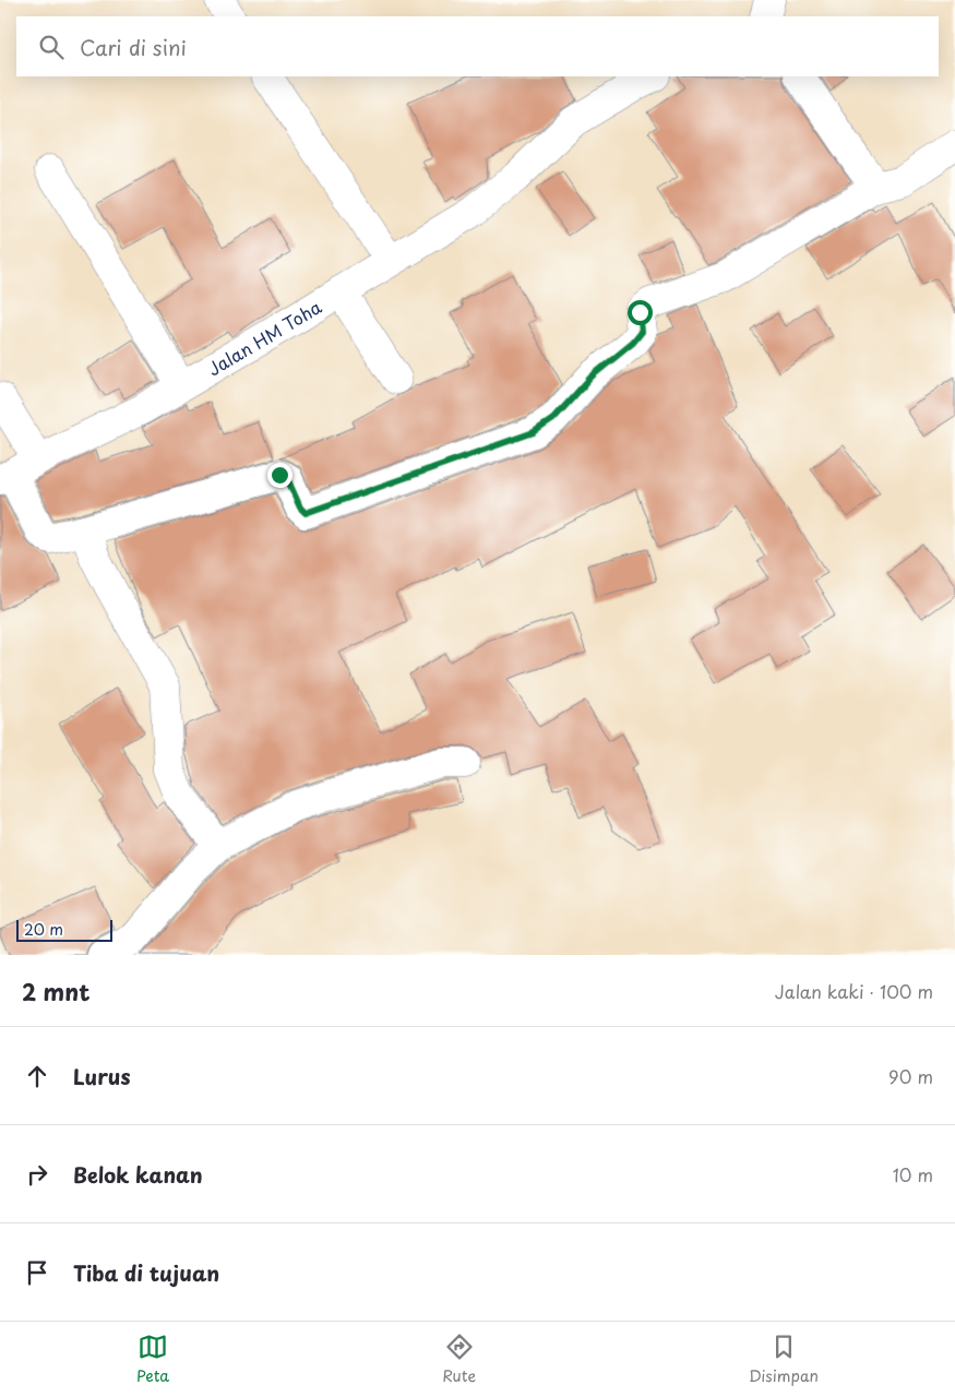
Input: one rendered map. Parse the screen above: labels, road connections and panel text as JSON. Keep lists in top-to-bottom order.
{
  "streets": {
    "street": ["Jalan HM Toha"]
  },
  "scale_bar": "20 m",
  "page": {
    "search": "Cari di sini",
    "scale": "20 m",
    "heading": ["2 mnt", "Jalan kaki · 100 m"],
    "list": [
      ["Lurus", "90 m"],
      ["Belok kanan", "10 m"],
      "Tiba di tujuan"
    ],
    "nav": ["Peta", "Rute", "Disimpan"]
  }
}
